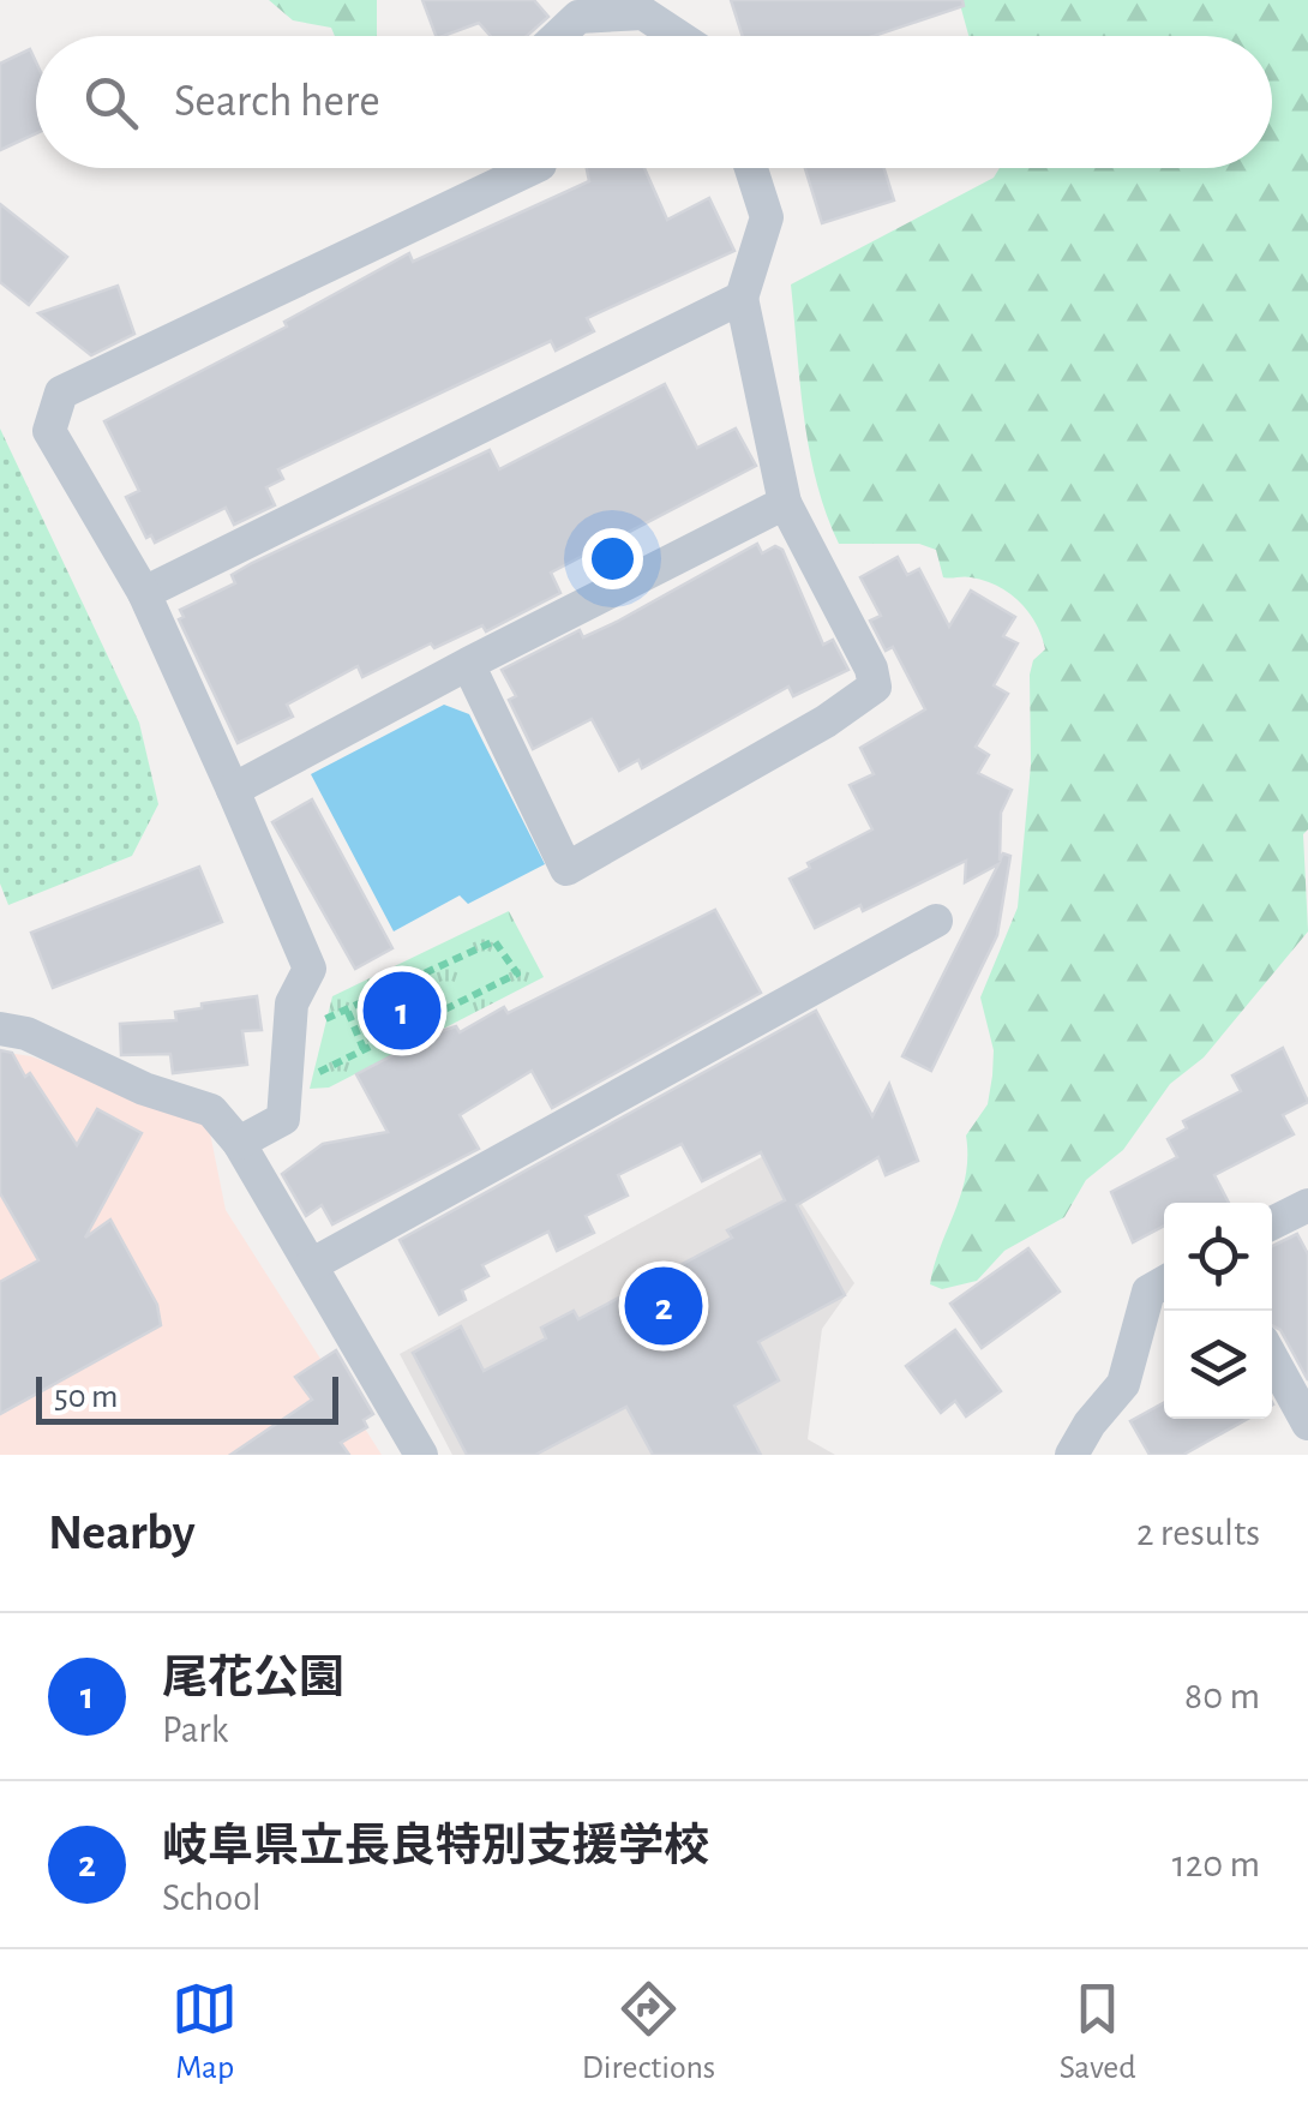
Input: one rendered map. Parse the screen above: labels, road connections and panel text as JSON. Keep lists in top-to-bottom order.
{
  "scale_bar": "50 m",
  "page": {
    "search": "Search here",
    "pins": ["1", "2"],
    "scale": "50 m",
    "heading": ["Nearby", "2 results"],
    "list": [
      {
        "mark": "1",
        "name": "尾花公園",
        "note": "Park",
        "value": "80 m"
      },
      {
        "mark": "2",
        "name": "岐阜県立長良特別支援学校",
        "note": "School",
        "value": "120 m"
      }
    ],
    "nav": ["Map", "Directions", "Saved"]
  }
}
